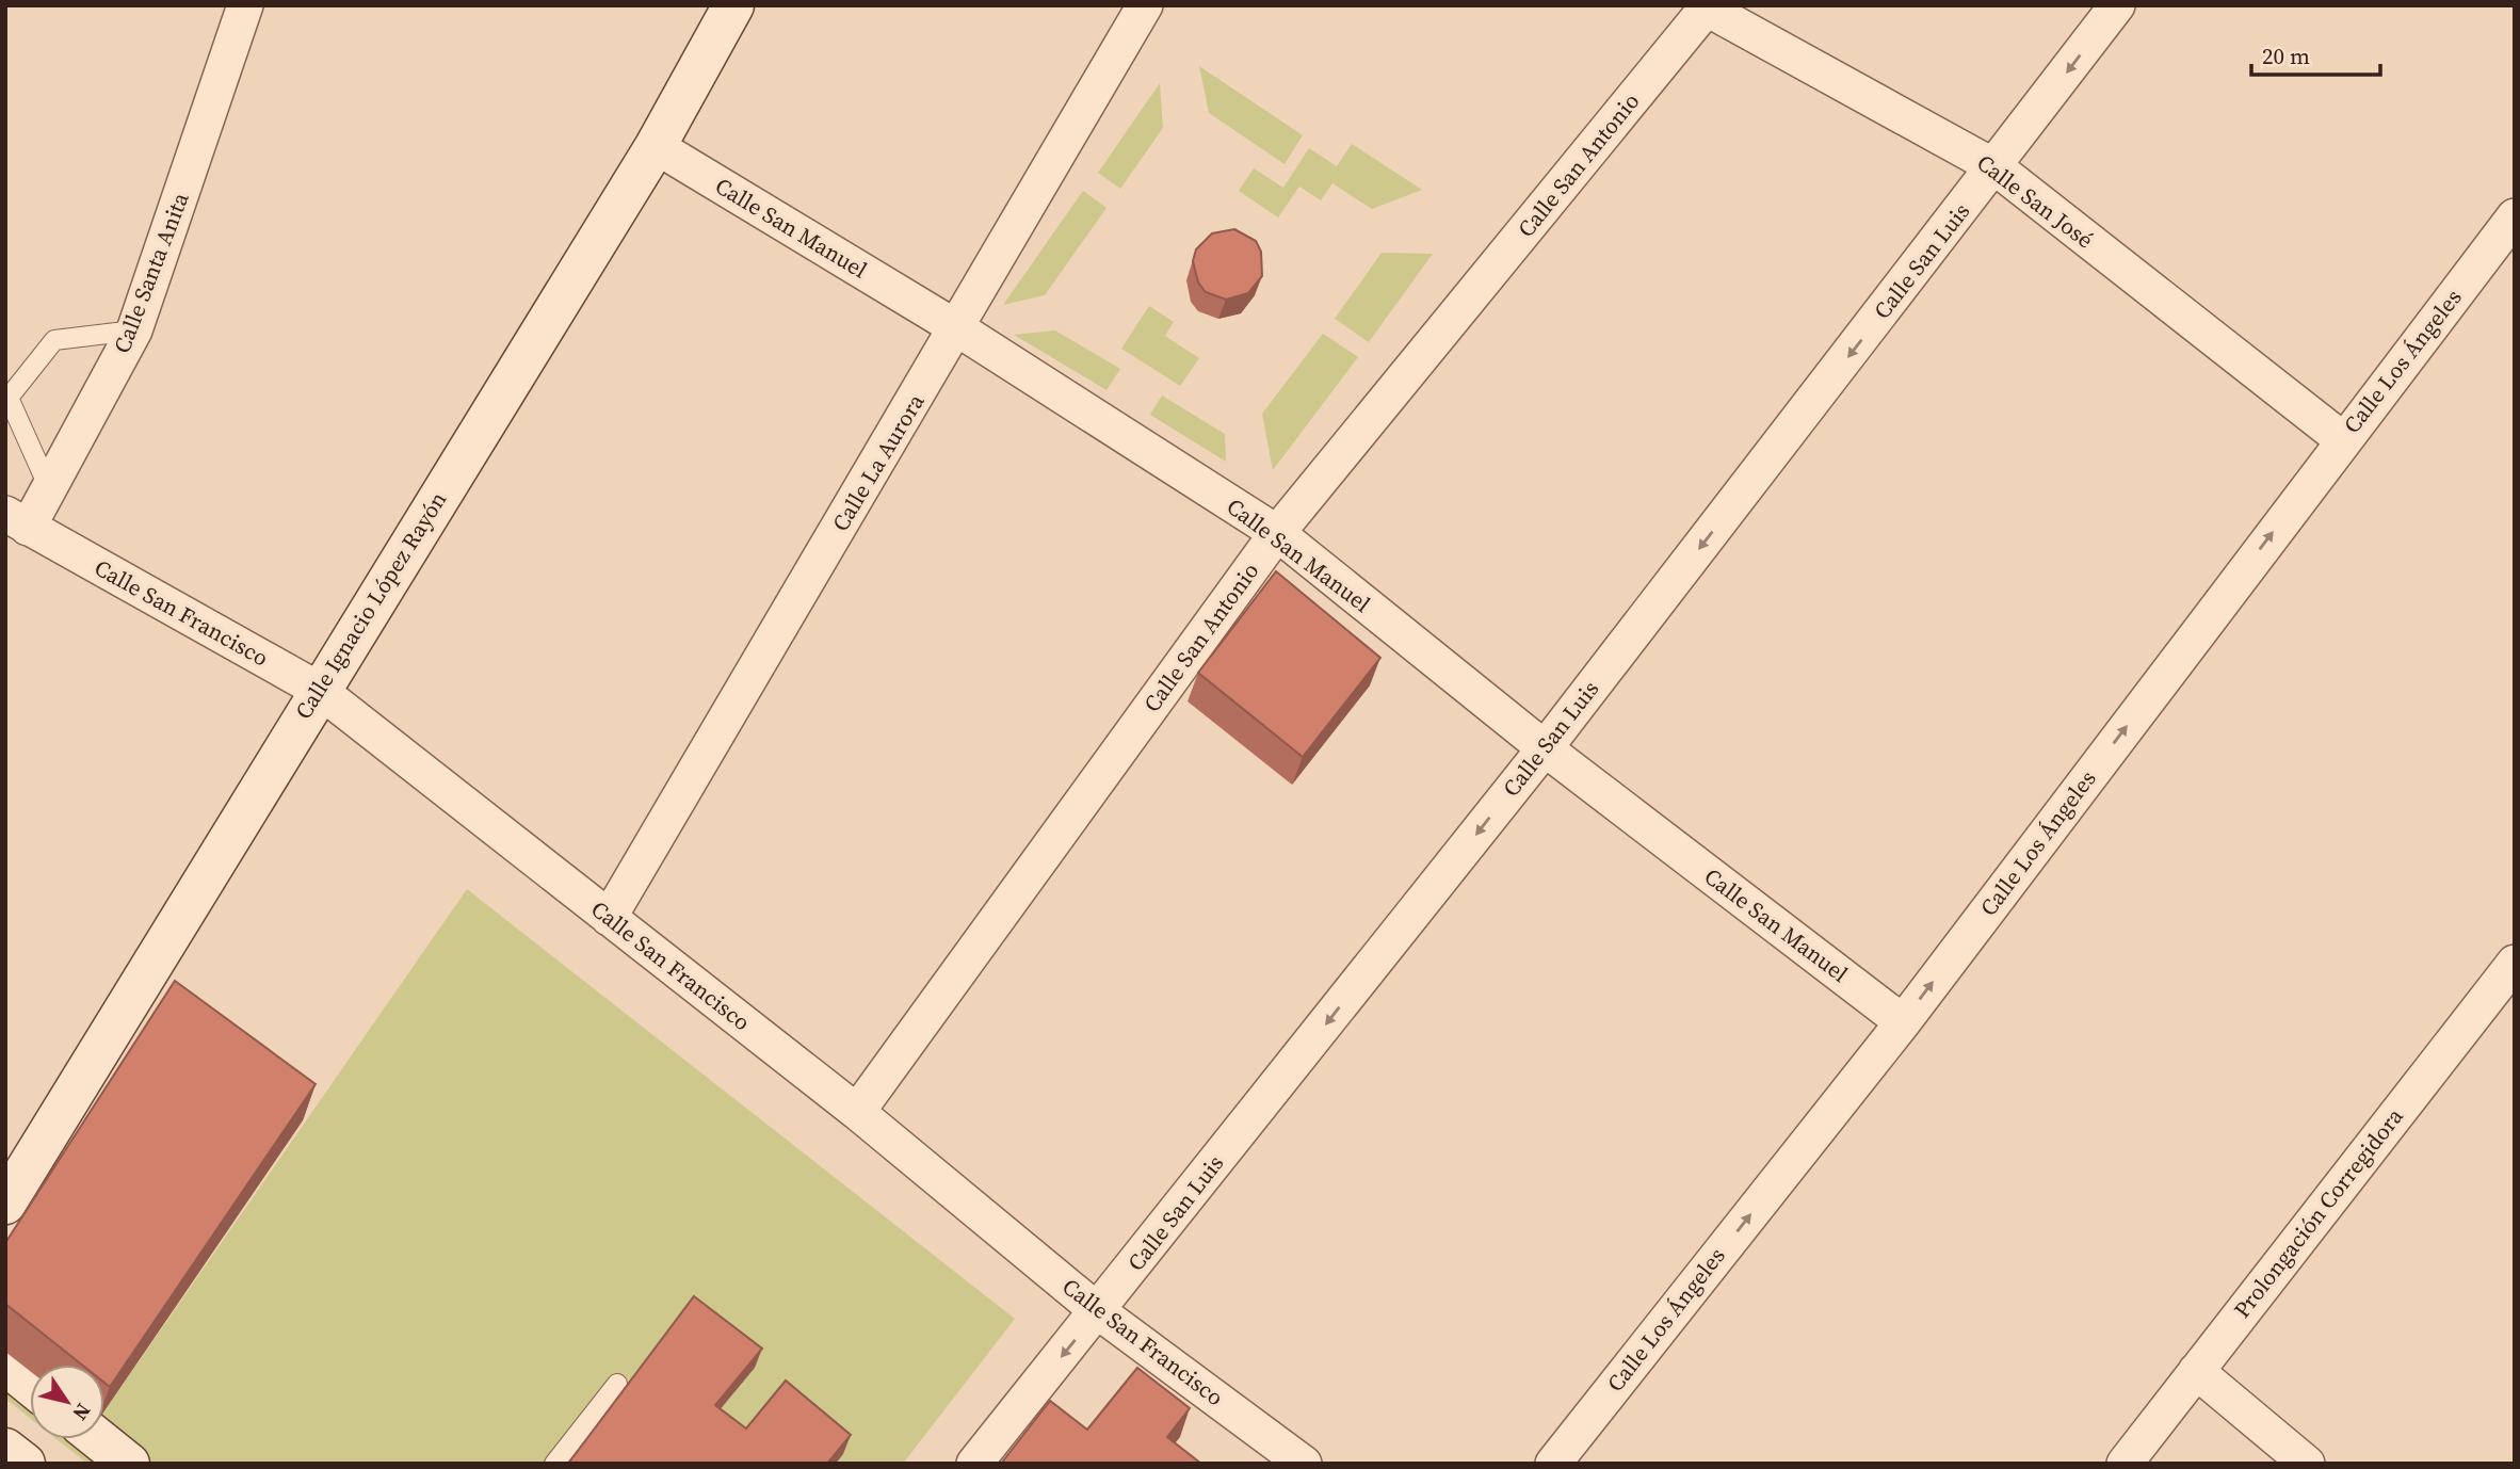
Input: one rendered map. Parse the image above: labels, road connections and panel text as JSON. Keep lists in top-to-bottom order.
{
  "streets": {
    "main road": ["Calle Ignacio López Rayón"],
    "street": [
      "Calle San Antonio",
      "Calle San José",
      "Calle San Manuel",
      "Calle San Luis",
      "Calle Santa Anita",
      "Calle Los Ángeles",
      "Calle La Aurora",
      "Calle San Francisco",
      "Prolongación Corregidora"
    ]
  },
  "crossings": [
    ["Calle San Antonio", "Calle San José"],
    ["Calle San Antonio", "Calle San Manuel"],
    ["Calle San Antonio", "Calle San Francisco"],
    ["Calle San José", "Calle San Luis"],
    ["Calle San José", "Calle Los Ángeles"],
    ["Calle San Manuel", "Calle San Luis"],
    ["Calle San Manuel", "Calle Los Ángeles"],
    ["Calle San Manuel", "Calle La Aurora"],
    ["Calle San Manuel", "Calle Ignacio López Rayón"],
    ["Calle San Luis", "Calle San Francisco"],
    ["Calle Santa Anita", "Calle San Francisco"],
    ["Calle La Aurora", "Calle San Francisco"],
    ["Calle Ignacio López Rayón", "Calle San Francisco"]
  ],
  "one_way": ["Calle San Luis", "Calle Los Ángeles"],
  "scale_bar": "20 m",
  "north": "bottom right"
}
